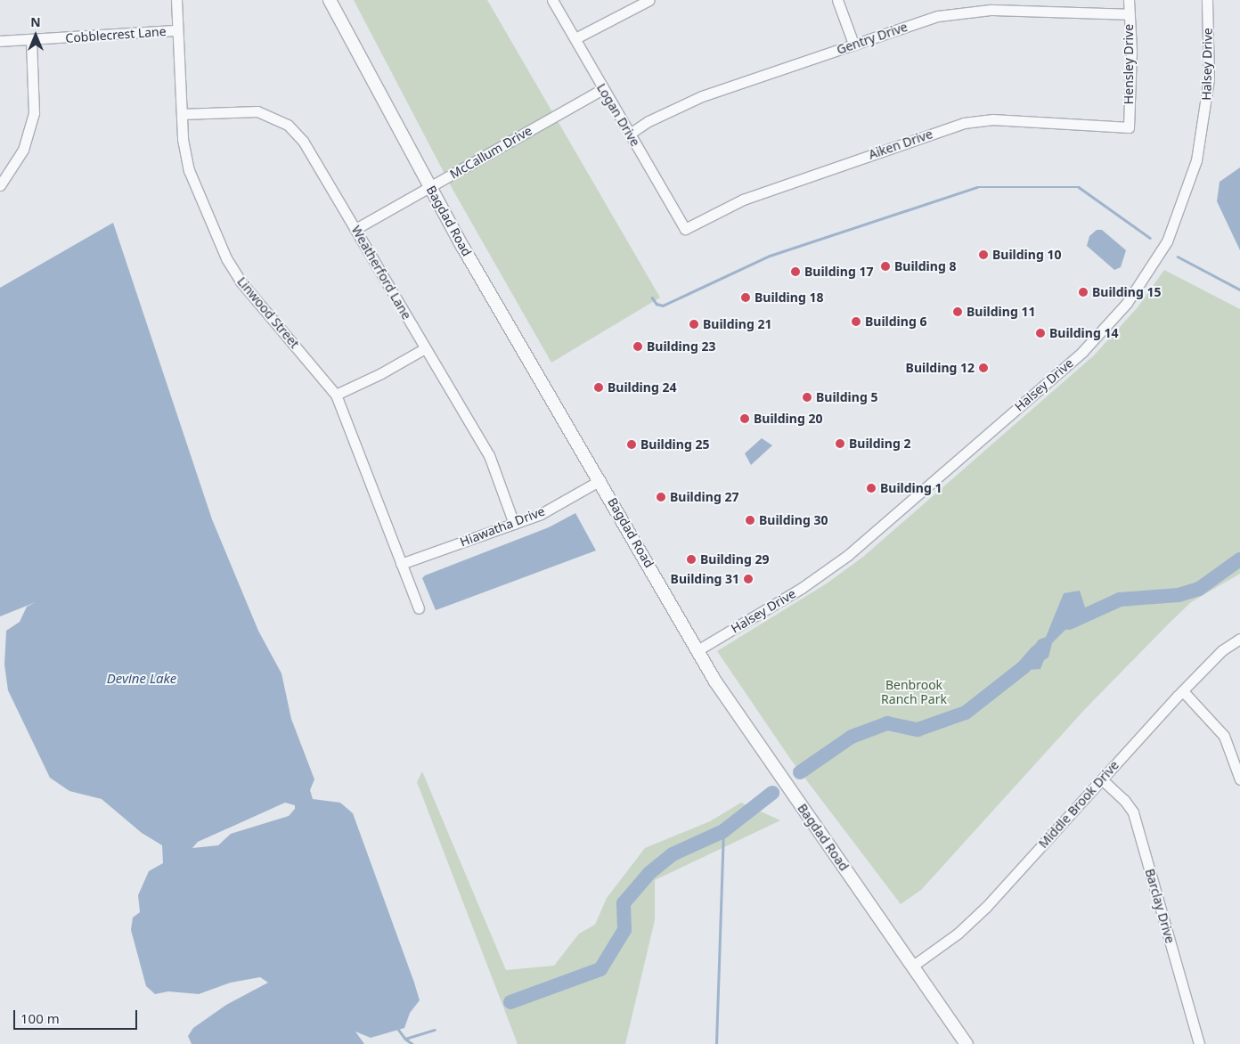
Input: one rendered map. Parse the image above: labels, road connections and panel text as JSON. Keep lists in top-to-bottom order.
{
  "streets": {
    "street": [
      "Cobblecrest Lane",
      "Gentry Drive",
      "Hensley Drive",
      "Halsey Drive",
      "Logan Drive",
      "Aiken Drive",
      "McCallum Drive",
      "Bagdad Road",
      "Weatherford Lane",
      "Linwood Street",
      "Hiawatha Drive",
      "Middle Brook Drive",
      "Barclay Drive"
    ]
  },
  "crossings": [
    ["Cobblecrest Lane", "Linwood Street"],
    ["Gentry Drive", "Hensley Drive"],
    ["Gentry Drive", "Logan Drive"],
    ["Hensley Drive", "Aiken Drive"],
    ["Halsey Drive", "Bagdad Road"],
    ["Logan Drive", "Aiken Drive"],
    ["Logan Drive", "McCallum Drive"],
    ["McCallum Drive", "Bagdad Road"],
    ["McCallum Drive", "Weatherford Lane"],
    ["Bagdad Road", "Hiawatha Drive"],
    ["Bagdad Road", "Middle Brook Drive"],
    ["Weatherford Lane", "Linwood Street"],
    ["Weatherford Lane", "Hiawatha Drive"],
    ["Linwood Street", "Hiawatha Drive"],
    ["Middle Brook Drive", "Barclay Drive"]
  ],
  "water": ["Devine Lake"],
  "parks": ["Benbrook Ranch Park"],
  "places": [
    "Building 10",
    "Building 8",
    "Building 17",
    "Building 15",
    "Building 18",
    "Building 11",
    "Building 6",
    "Building 21",
    "Building 14",
    "Building 23",
    "Building 12",
    "Building 24",
    "Building 5",
    "Building 20",
    "Building 2",
    "Building 25",
    "Building 1",
    "Building 27",
    "Building 30",
    "Building 29",
    "Building 31"
  ],
  "scale_bar": "100 m",
  "north": "top"
}
